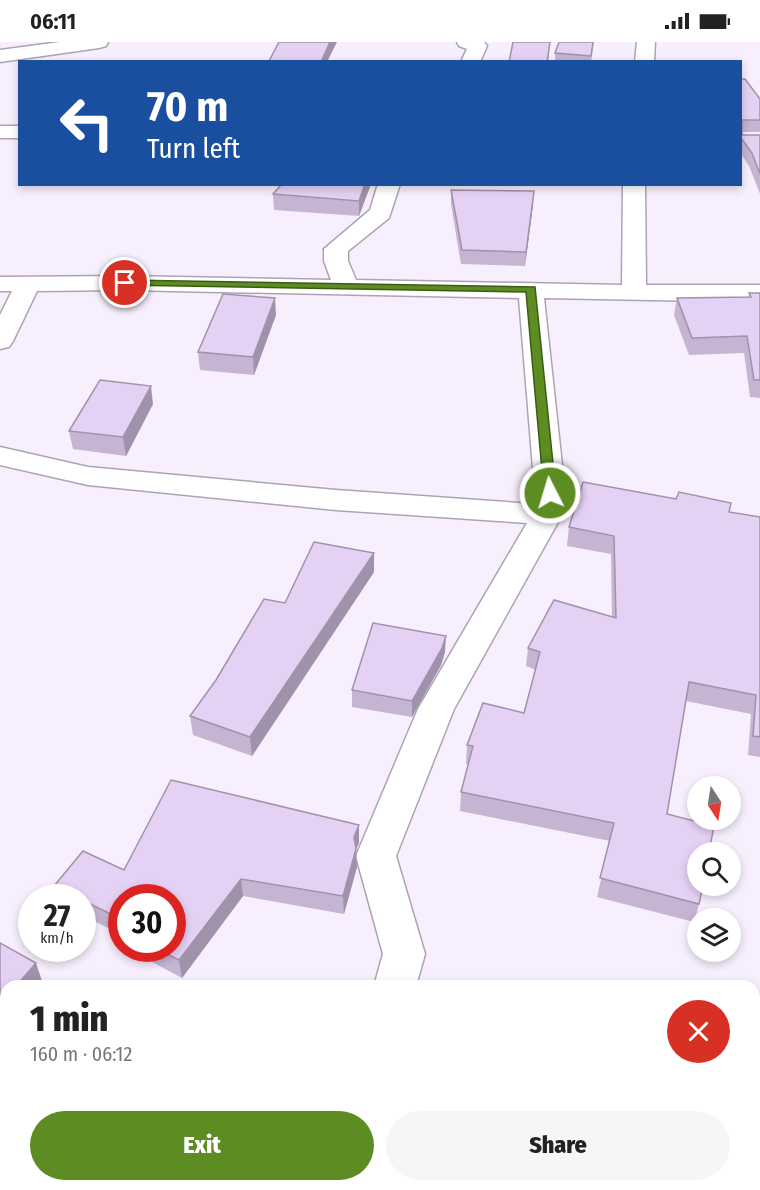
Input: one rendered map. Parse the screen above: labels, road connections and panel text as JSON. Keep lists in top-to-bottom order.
{
  "north": "bottom",
  "page": {
    "status": "06:11",
    "turn": ["70 m", "Turn left"],
    "speed": "27 km/h",
    "limit": "30",
    "heading": ["1 min", "160 m · 06:12"],
    "buttons": ["Exit", "Share"]
  }
}
